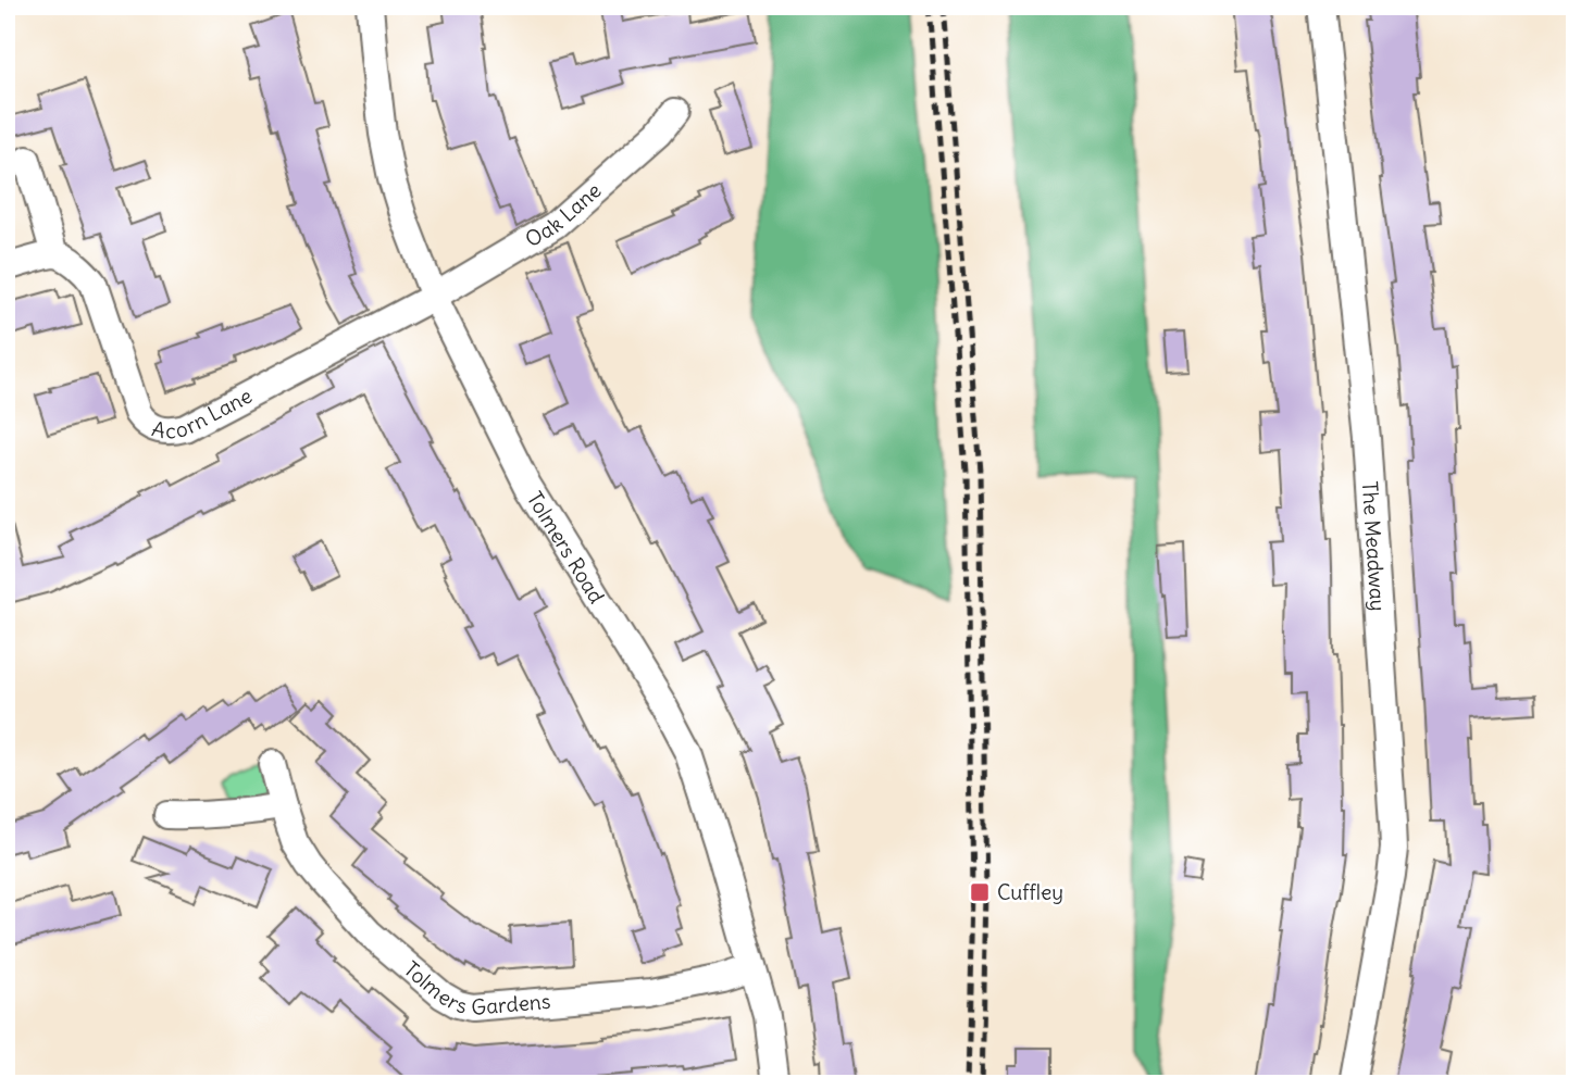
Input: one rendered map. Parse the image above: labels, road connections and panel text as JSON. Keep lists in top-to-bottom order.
{
  "streets": {
    "street": [
      "Oak Lane",
      "Acorn Lane",
      "The Meadway",
      "Tolmers Road",
      "Tolmers Gardens"
    ]
  },
  "crossings": [
    ["Oak Lane", "Acorn Lane"],
    ["Oak Lane", "Tolmers Road"],
    ["Acorn Lane", "Tolmers Road"],
    ["Tolmers Road", "Tolmers Gardens"]
  ],
  "places": {
    "transit": ["Cuffley"]
  }
}
